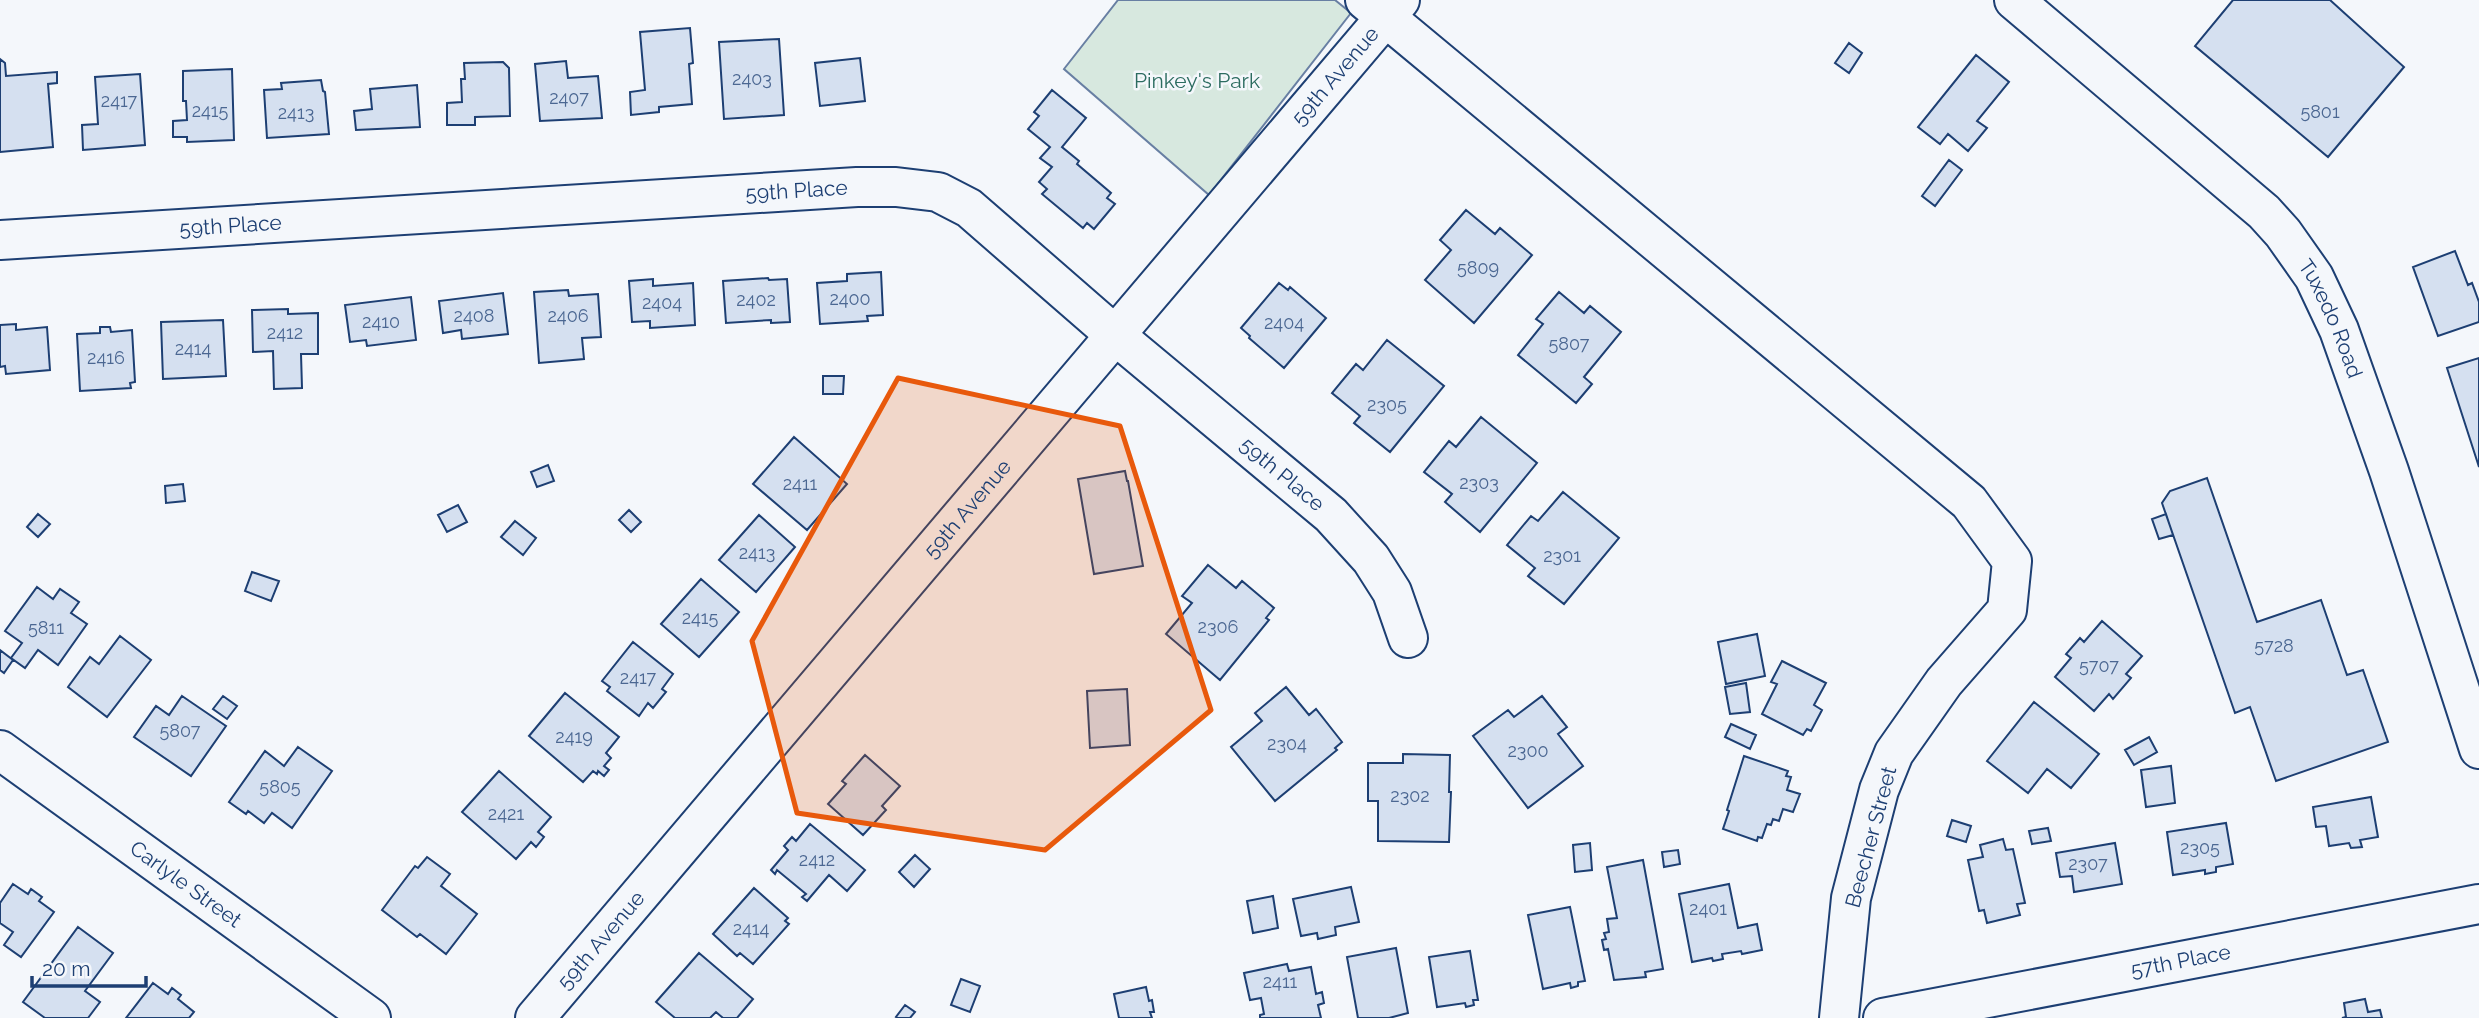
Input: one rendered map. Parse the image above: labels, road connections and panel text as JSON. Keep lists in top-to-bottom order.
{
  "streets": {
    "street": [
      "59th Avenue",
      "59th Place",
      "Tuxedo Road",
      "Beecher Street",
      "Carlyle Street",
      "57th Place"
    ]
  },
  "crossings": [
    ["59th Avenue", "59th Place"],
    ["59th Avenue", "Beecher Street"]
  ],
  "parks": ["Pinkey's Park"],
  "house_numbers": [
    "2403",
    "2407",
    "2417",
    "2415",
    "5801",
    "2413",
    "5809",
    "2400",
    "2402",
    "2404",
    "2408",
    "2406",
    "2410",
    "2404",
    "2412",
    "5807",
    "2414",
    "2416",
    "2305",
    "2303",
    "2411",
    "2413",
    "2301",
    "2415",
    "2306",
    "5811",
    "5728",
    "5707",
    "2417",
    "5807",
    "2419",
    "2304",
    "2300",
    "5805",
    "2302",
    "2421",
    "2305",
    "2412",
    "2307",
    "2401",
    "2414",
    "2411"
  ],
  "scale_bar": "20 m"
}
